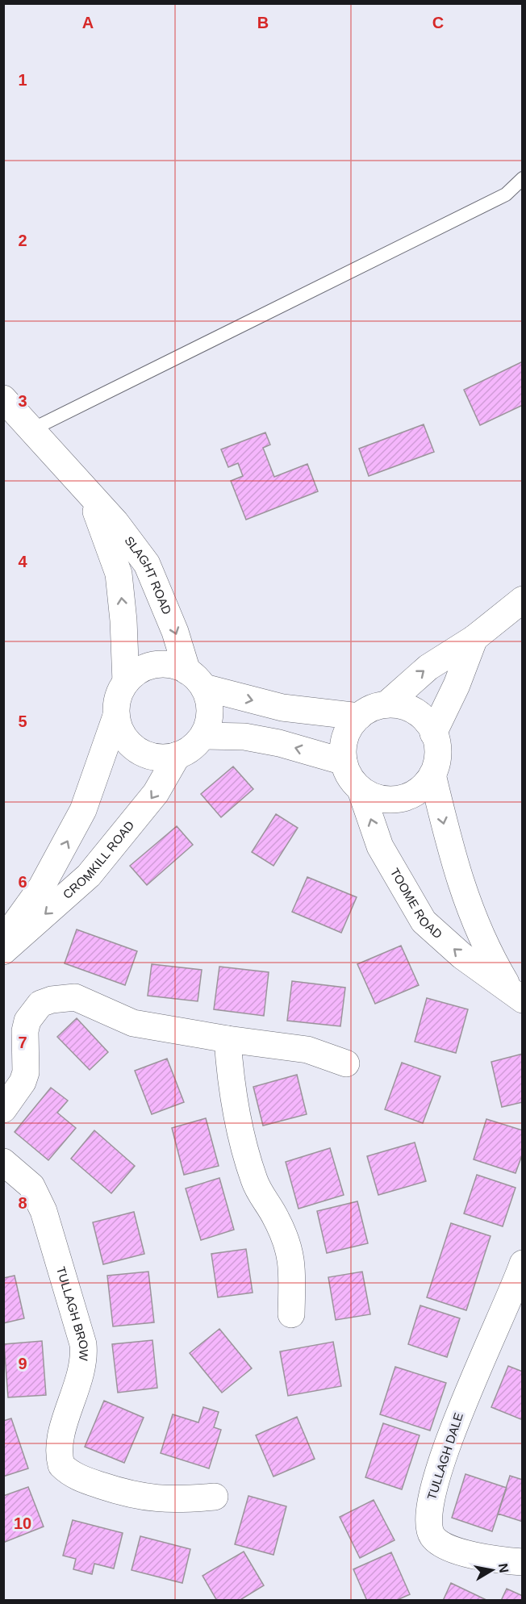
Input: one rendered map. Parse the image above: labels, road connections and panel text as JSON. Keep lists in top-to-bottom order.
{
  "streets": {
    "street": [
      "SLAGHT ROAD",
      "CROMKILL ROAD",
      "TOOME ROAD",
      "TULLAGH BROW",
      "TULLAGH DALE"
    ]
  },
  "crossings": [
    ["SLAGHT ROAD", "CROMKILL ROAD"]
  ],
  "north": "right",
  "grid": {
    "columns": ["A", "B", "C"],
    "rows": [
      "1",
      "2",
      "3",
      "4",
      "5",
      "6",
      "7",
      "8",
      "9",
      "10"
    ]
  }
}
